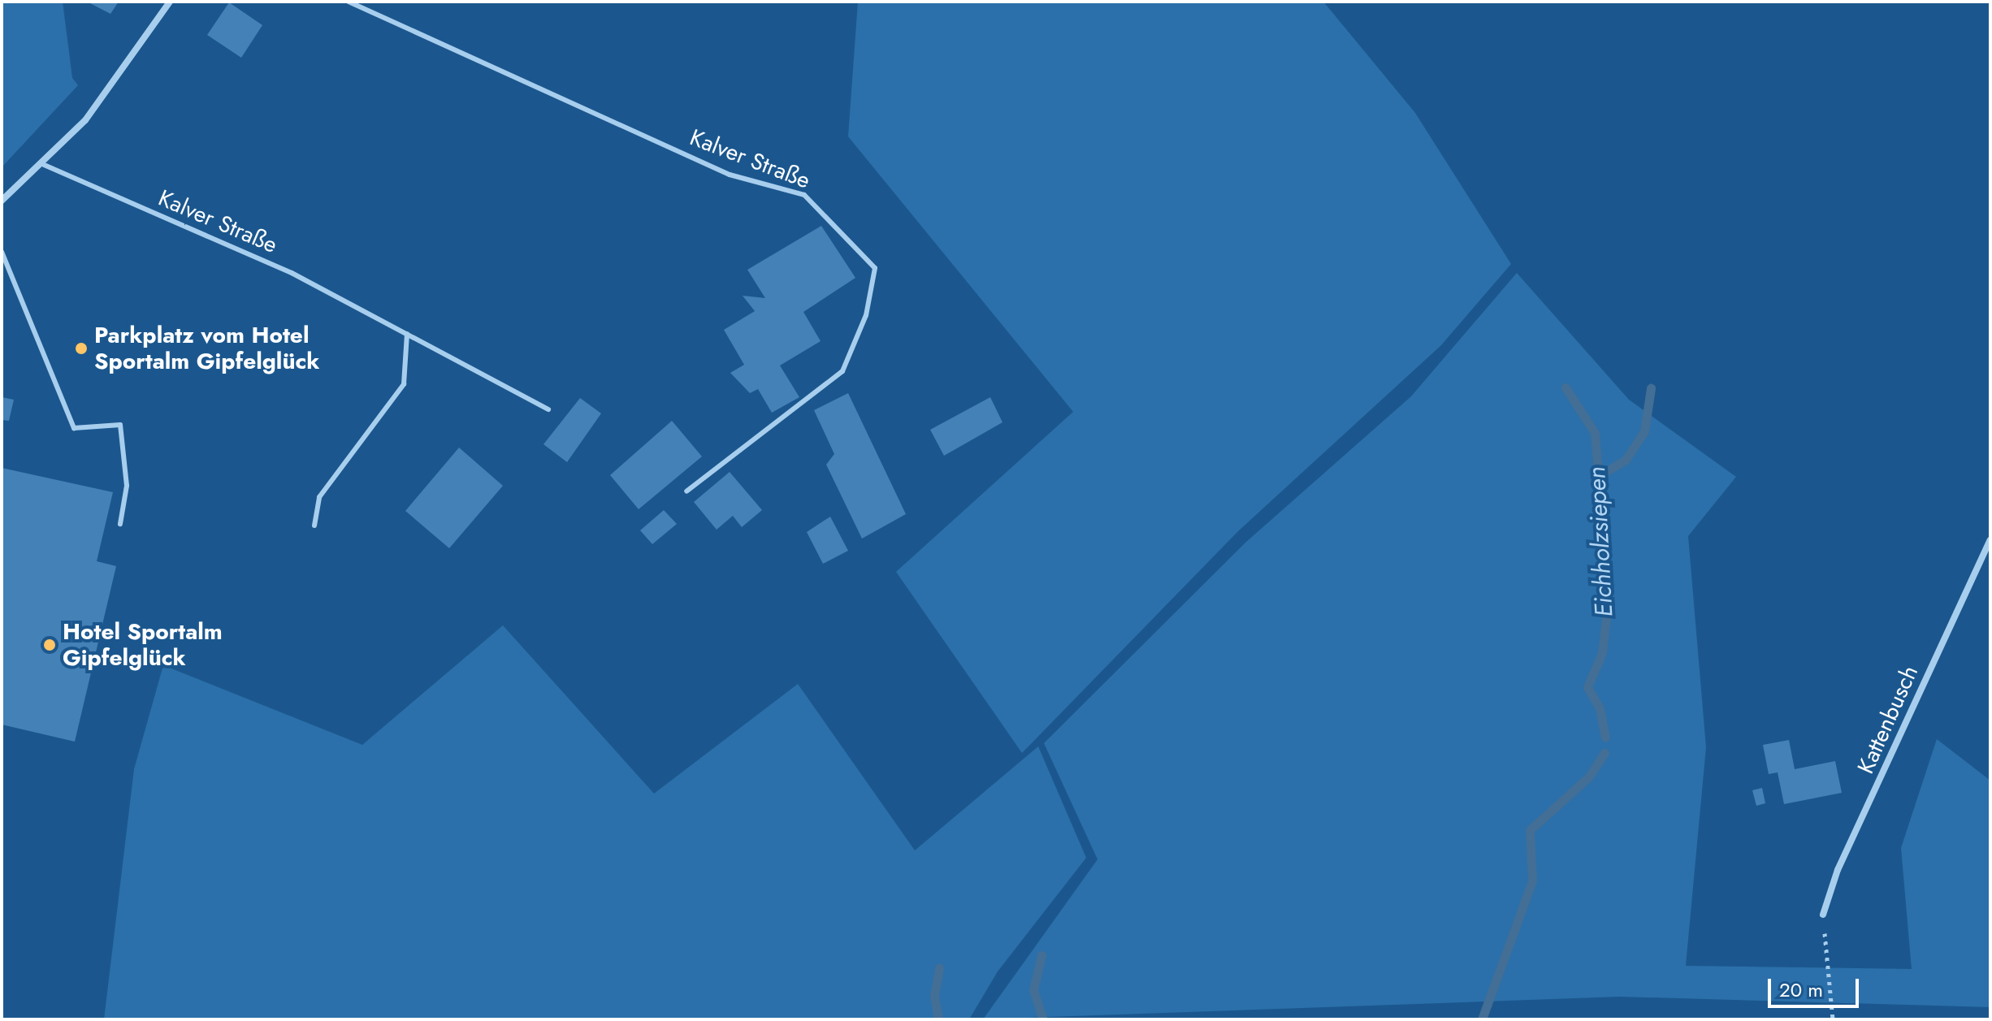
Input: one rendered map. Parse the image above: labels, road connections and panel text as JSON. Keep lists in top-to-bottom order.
{
  "streets": {
    "street": ["Kattenbusch"],
    "lane": ["Kalver Straße"]
  },
  "water": ["Eichholzsiepen"],
  "places": ["Parkplatz vom Hotel Sportalm Gipfelglück", "Hotel Sportalm Gipfelglück"],
  "scale_bar": "20 m"
}
